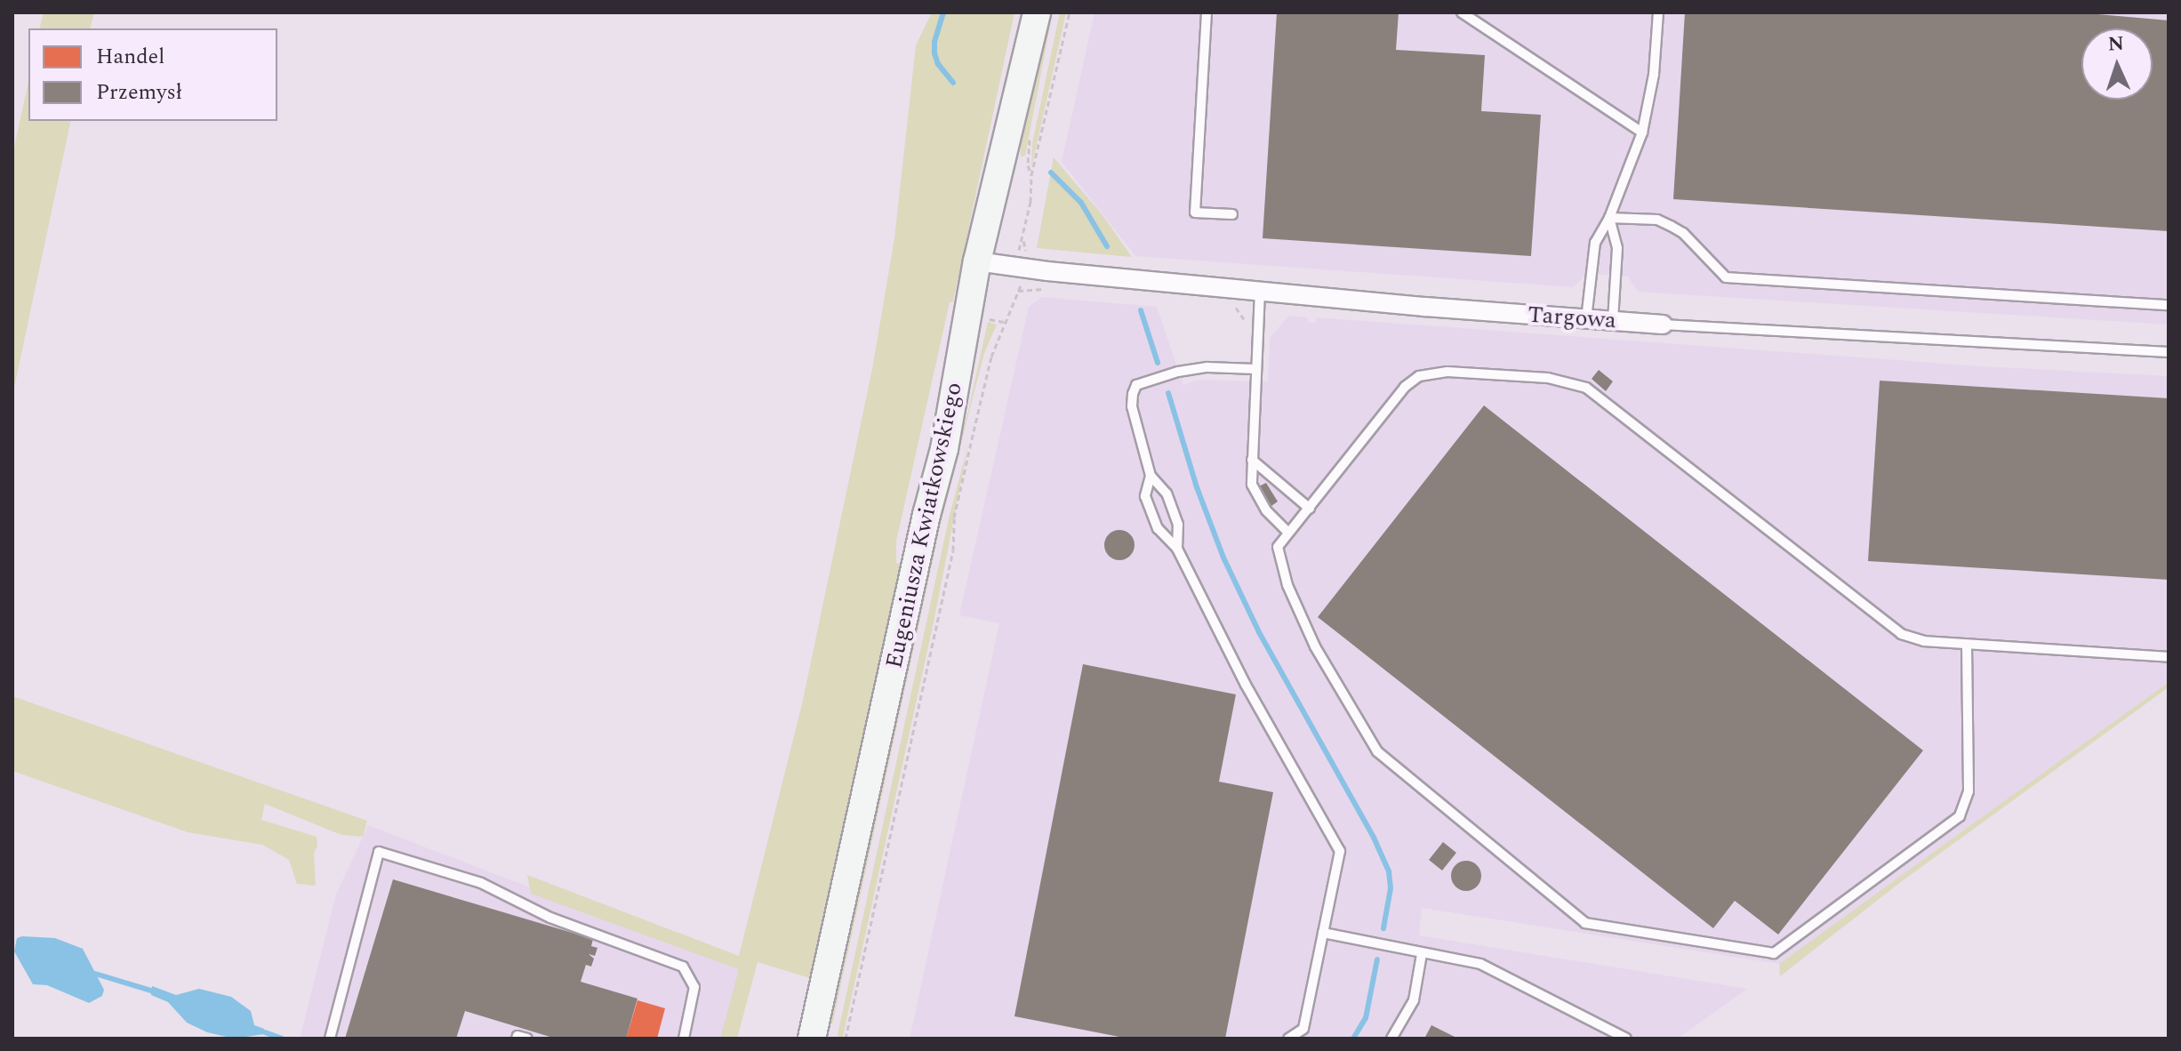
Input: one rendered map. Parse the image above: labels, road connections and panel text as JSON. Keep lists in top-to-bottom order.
{
  "streets": {
    "main road": ["Eugeniusza Kwiatkowskiego"],
    "street": ["Targowa"]
  },
  "crossings": [
    ["Targowa", "Eugeniusza Kwiatkowskiego"]
  ],
  "legend": ["Handel", "Przemysł"],
  "north": "top"
}
